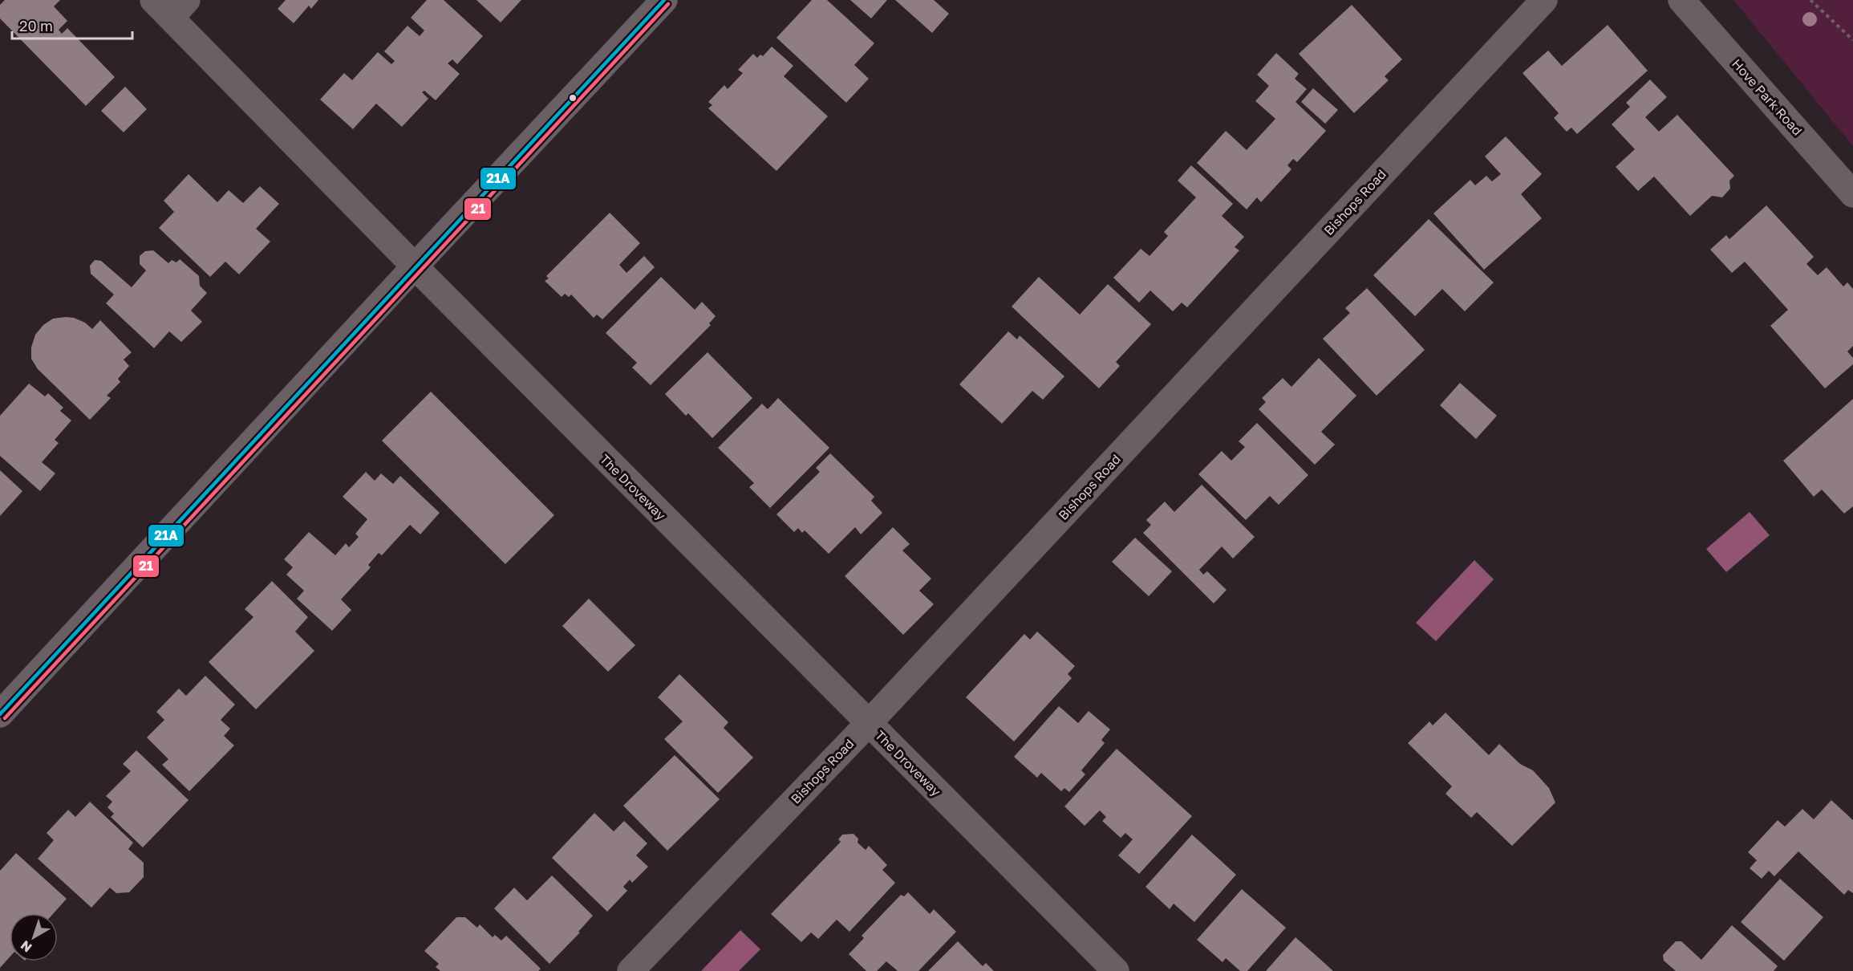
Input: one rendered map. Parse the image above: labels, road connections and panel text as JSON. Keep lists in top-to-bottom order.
{
  "streets": {
    "street": ["Hove Park Road", "Bishops Road", "The Droveway"]
  },
  "crossings": [
    ["Bishops Road", "The Droveway"]
  ],
  "lines": ["transit line 21A", "transit line 21"],
  "scale_bar": "20 m",
  "north": "bottom left"
}
